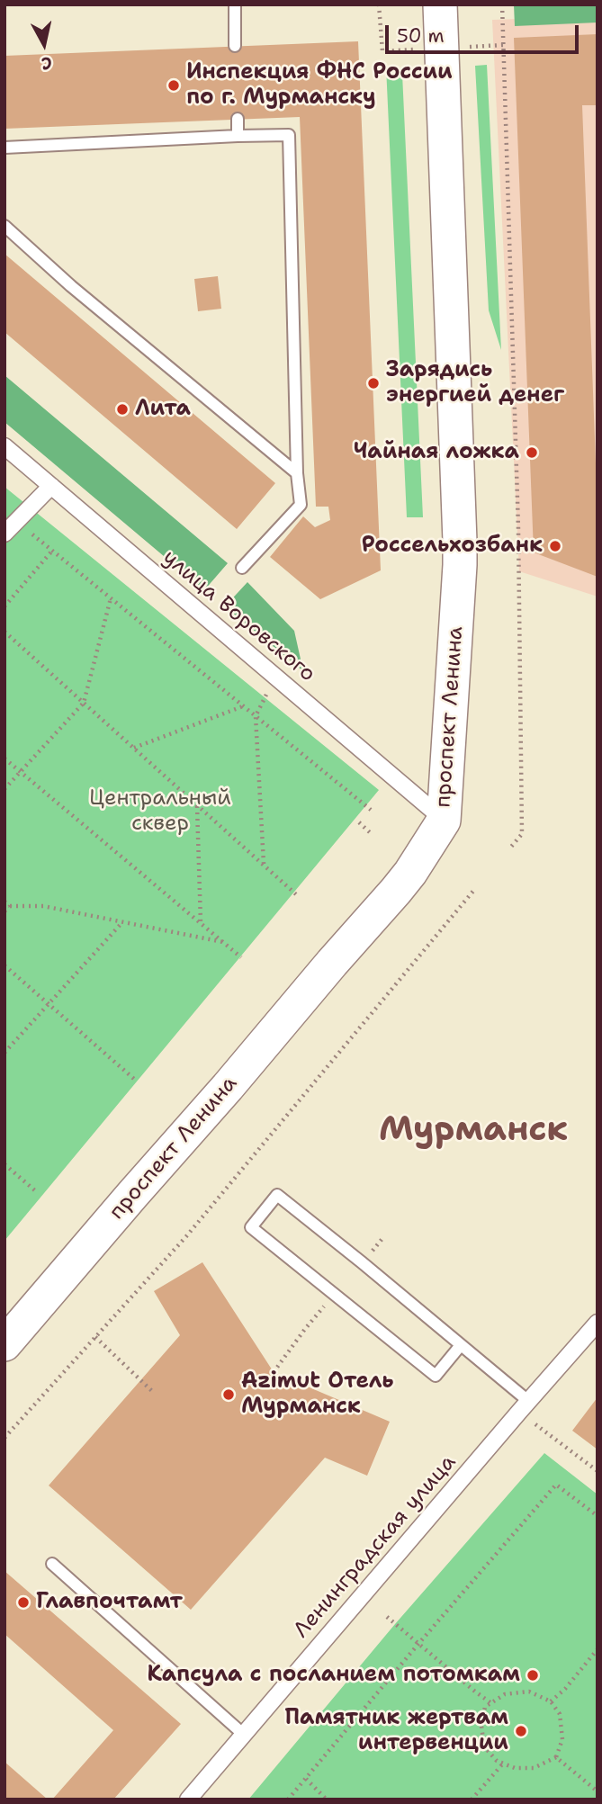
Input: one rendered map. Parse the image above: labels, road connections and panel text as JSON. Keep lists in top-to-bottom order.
{
  "streets": {
    "main road": ["проспект Ленина"],
    "street": ["улица Воровского", "Ленинградская улица"]
  },
  "crossings": [
    ["улица Воровского", "проспект Ленина"]
  ],
  "districts": ["Мурманск"],
  "parks": ["Центральный сквер"],
  "places": [
    "Инспекция ФНС России по г. Мурманску",
    "Зарядись энергией денег",
    "Лита",
    "Чайная ложка",
    "Россельхозбанк",
    "Azimut Отель Мурманск",
    "Главпочтамт",
    "Капсула с посланием потомкам",
    "Памятник жертвам интервенции"
  ],
  "scale_bar": "50 m",
  "north": "bottom"
}
